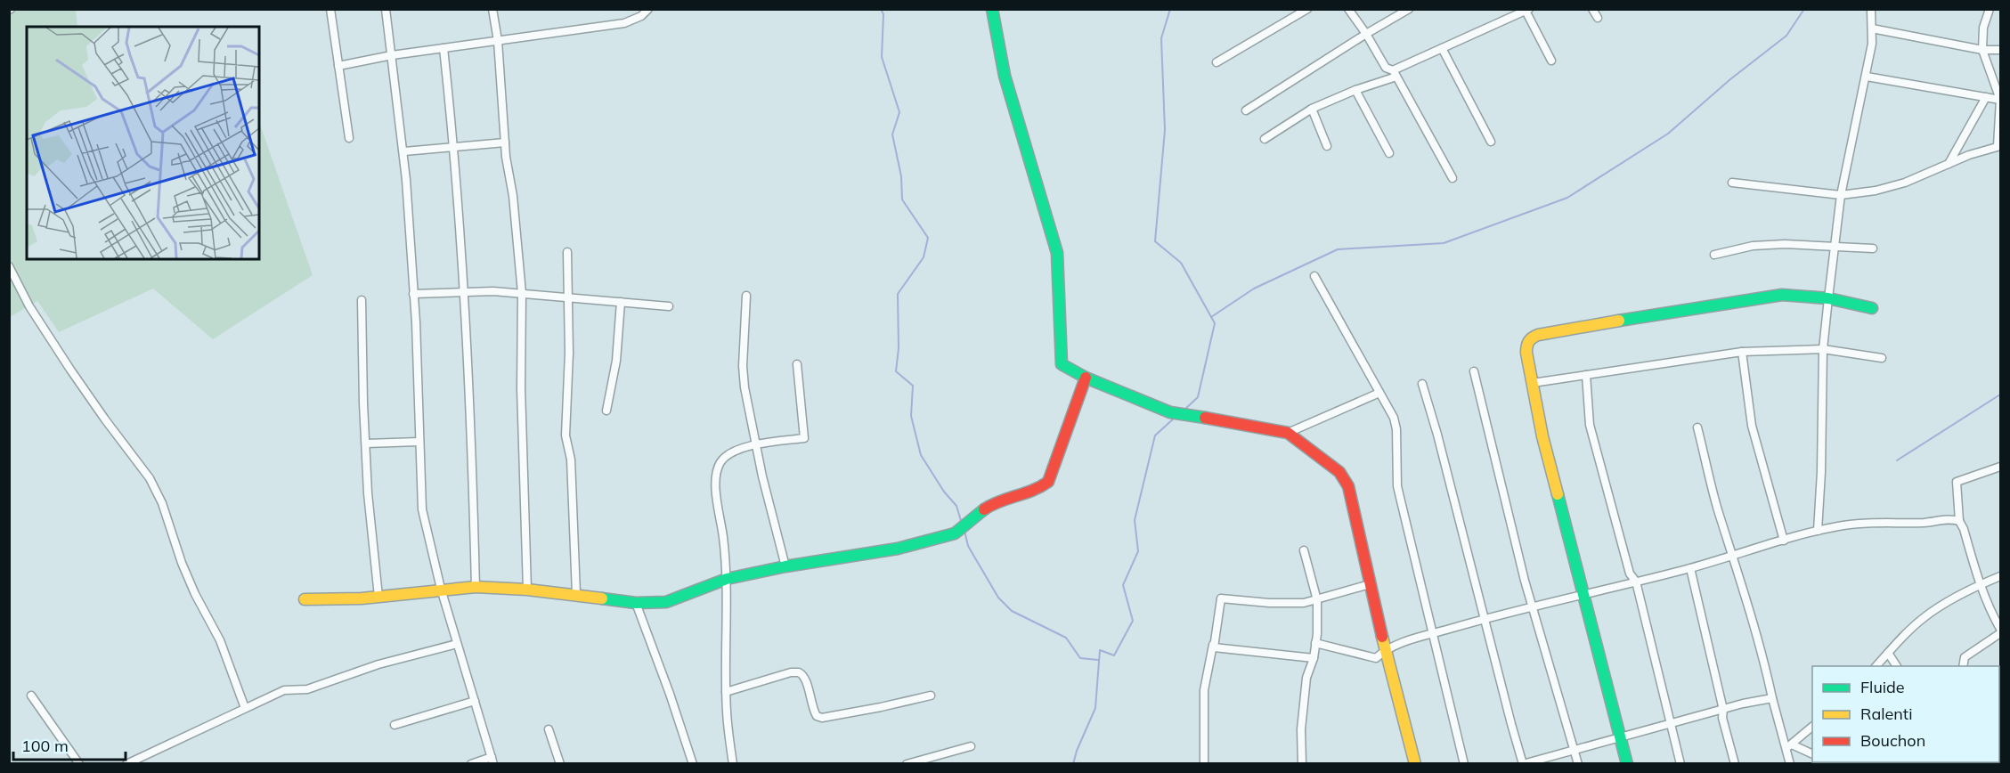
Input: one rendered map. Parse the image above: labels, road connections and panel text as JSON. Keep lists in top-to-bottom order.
{
  "legend": ["Fluide", "Ralenti", "Bouchon"],
  "scale_bar": "100 m"
}
